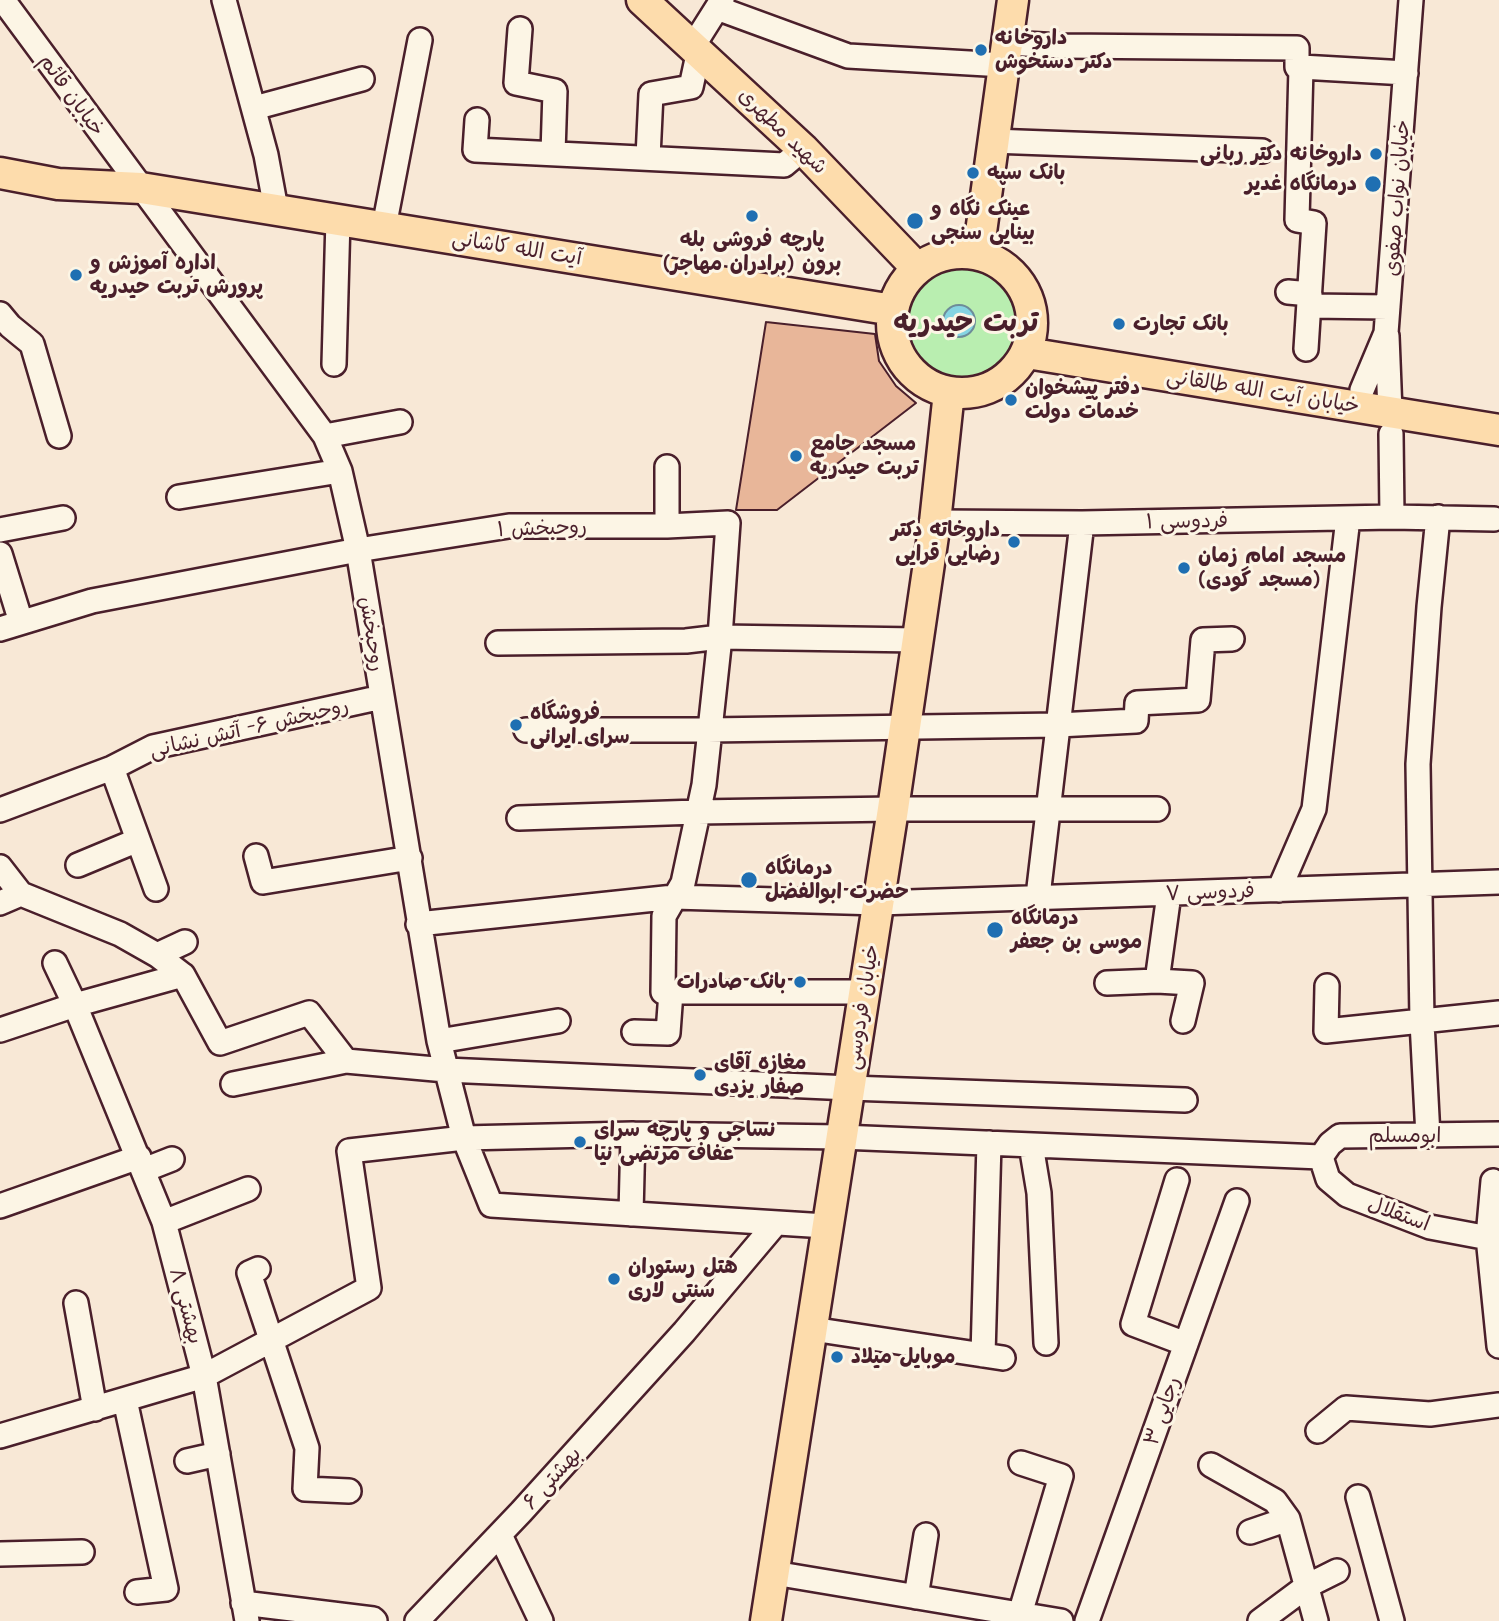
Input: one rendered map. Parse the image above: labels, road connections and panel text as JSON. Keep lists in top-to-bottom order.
{
  "streets": {
    "main road": [
      "شهید مطهری",
      "آیت الله کاشانی",
      "خیابان آیت الله طالقانی",
      "خیابان فردوسی"
    ],
    "street": [
      "خیابان قائم",
      "خیابان نواب صفوی",
      "فردوسی ۱",
      "روحبخش ۱",
      "روحبخش",
      "روحبخش ۶- آتش نشانی",
      "فردوسی ۷",
      "ابومسلم",
      "استقلال",
      "بهشتی ۸",
      "رجایی ۳",
      "بهشتی ۶"
    ]
  },
  "crossings": [
    ["خیابان قائم", "آیت الله کاشانی"],
    ["خیابان قائم", "روحبخش"],
    ["شهید مطهری", "آیت الله کاشانی"],
    ["شهید مطهری", "خیابان آیت الله طالقانی"],
    ["شهید مطهری", "خیابان فردوسی"],
    ["خیابان نواب صفوی", "خیابان آیت الله طالقانی"],
    ["آیت الله کاشانی", "خیابان آیت الله طالقانی"],
    ["آیت الله کاشانی", "روحبخش"],
    ["آیت الله کاشانی", "خیابان فردوسی"],
    ["خیابان آیت الله طالقانی", "خیابان فردوسی"],
    ["فردوسی ۱", "خیابان فردوسی"],
    ["روحبخش ۱", "روحبخش"],
    ["روحبخش", "روحبخش ۶- آتش نشانی"],
    ["روحبخش", "فردوسی ۷"],
    ["فردوسی ۷", "خیابان فردوسی"],
    ["ابومسلم", "استقلال"]
  ],
  "districts": ["تربت حیدریه"],
  "places": [
    "داروخانه دکتر دستخوش",
    "داروخانه دکتر ربانی",
    "بانک سپه",
    "درمانگاه غدیر",
    "پارچه فروشی بله برون (برادران مهاجر)",
    "عینک نگاه و بینایی سنجی",
    "اداره آموزش و پرورش تربت حیدریه",
    "بانک تجارت",
    "دفتر پیشخوان خدمات دولت",
    "مسجد جامع تربت حیدریه",
    "داروخاته دکتر رضایی قرایی",
    "مسجد امام زمان (مسجد گودی)",
    "فروشگاه سرای ایرانی",
    "درمانگاه حضرت ابوالفضل",
    "درمانگاه موسی بن جعفر",
    "بانک صادرات",
    "مغازه آقای صفار یزدی",
    "نساجی و پارچه سرای عفاف مرتضی نیا",
    "هتل رستوران سنتی لاری",
    "موبایل میلاد"
  ]
}
